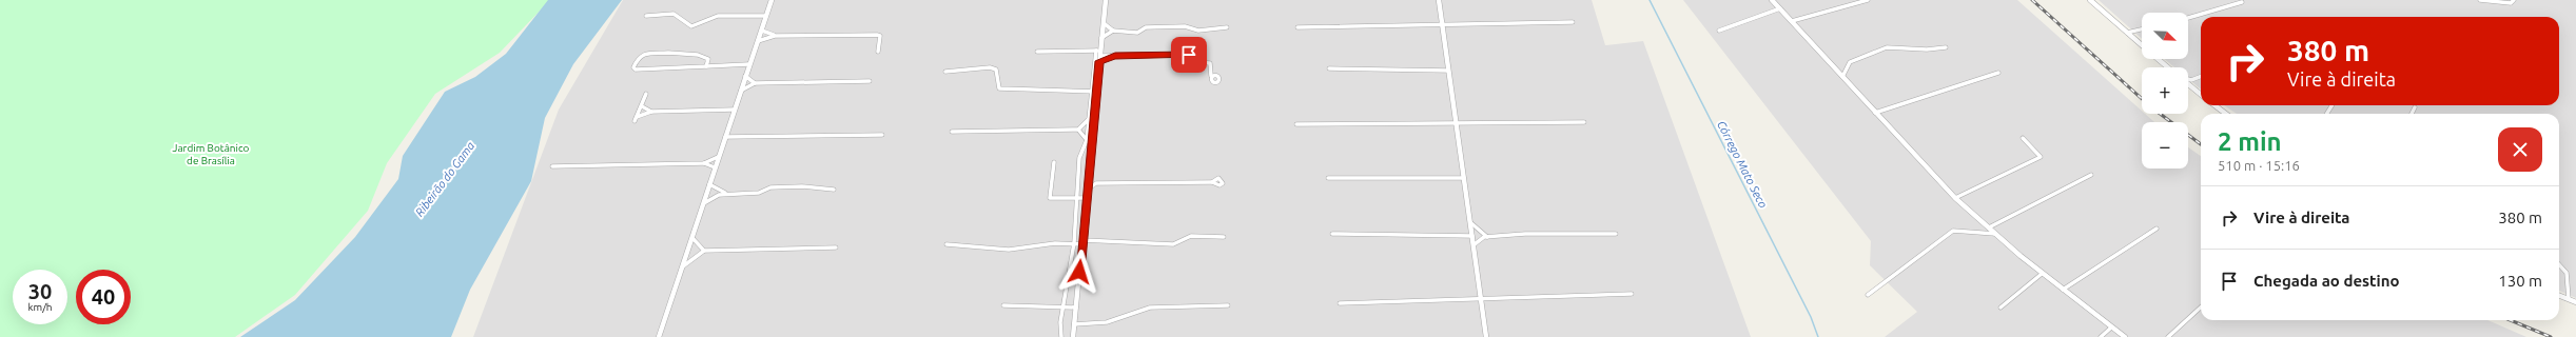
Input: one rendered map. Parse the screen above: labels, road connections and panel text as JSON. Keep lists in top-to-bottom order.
{
  "water": ["Córrego Mato Seco", "Ribeirão do Gama"],
  "parks": ["Jardim Botânico de Brasília"],
  "north": "bottom right",
  "page": {
    "map_buttons": ["+", "−"],
    "turn": ["380 m", "Vire à direita"],
    "heading": ["2 min", "510 m · 15:16"],
    "list": [
      {
        "name": "Vire à direita",
        "value": "380 m"
      },
      {
        "name": "Chegada ao destino",
        "value": "130 m"
      }
    ],
    "speed": "30 km/h",
    "limit": "40"
  }
}
